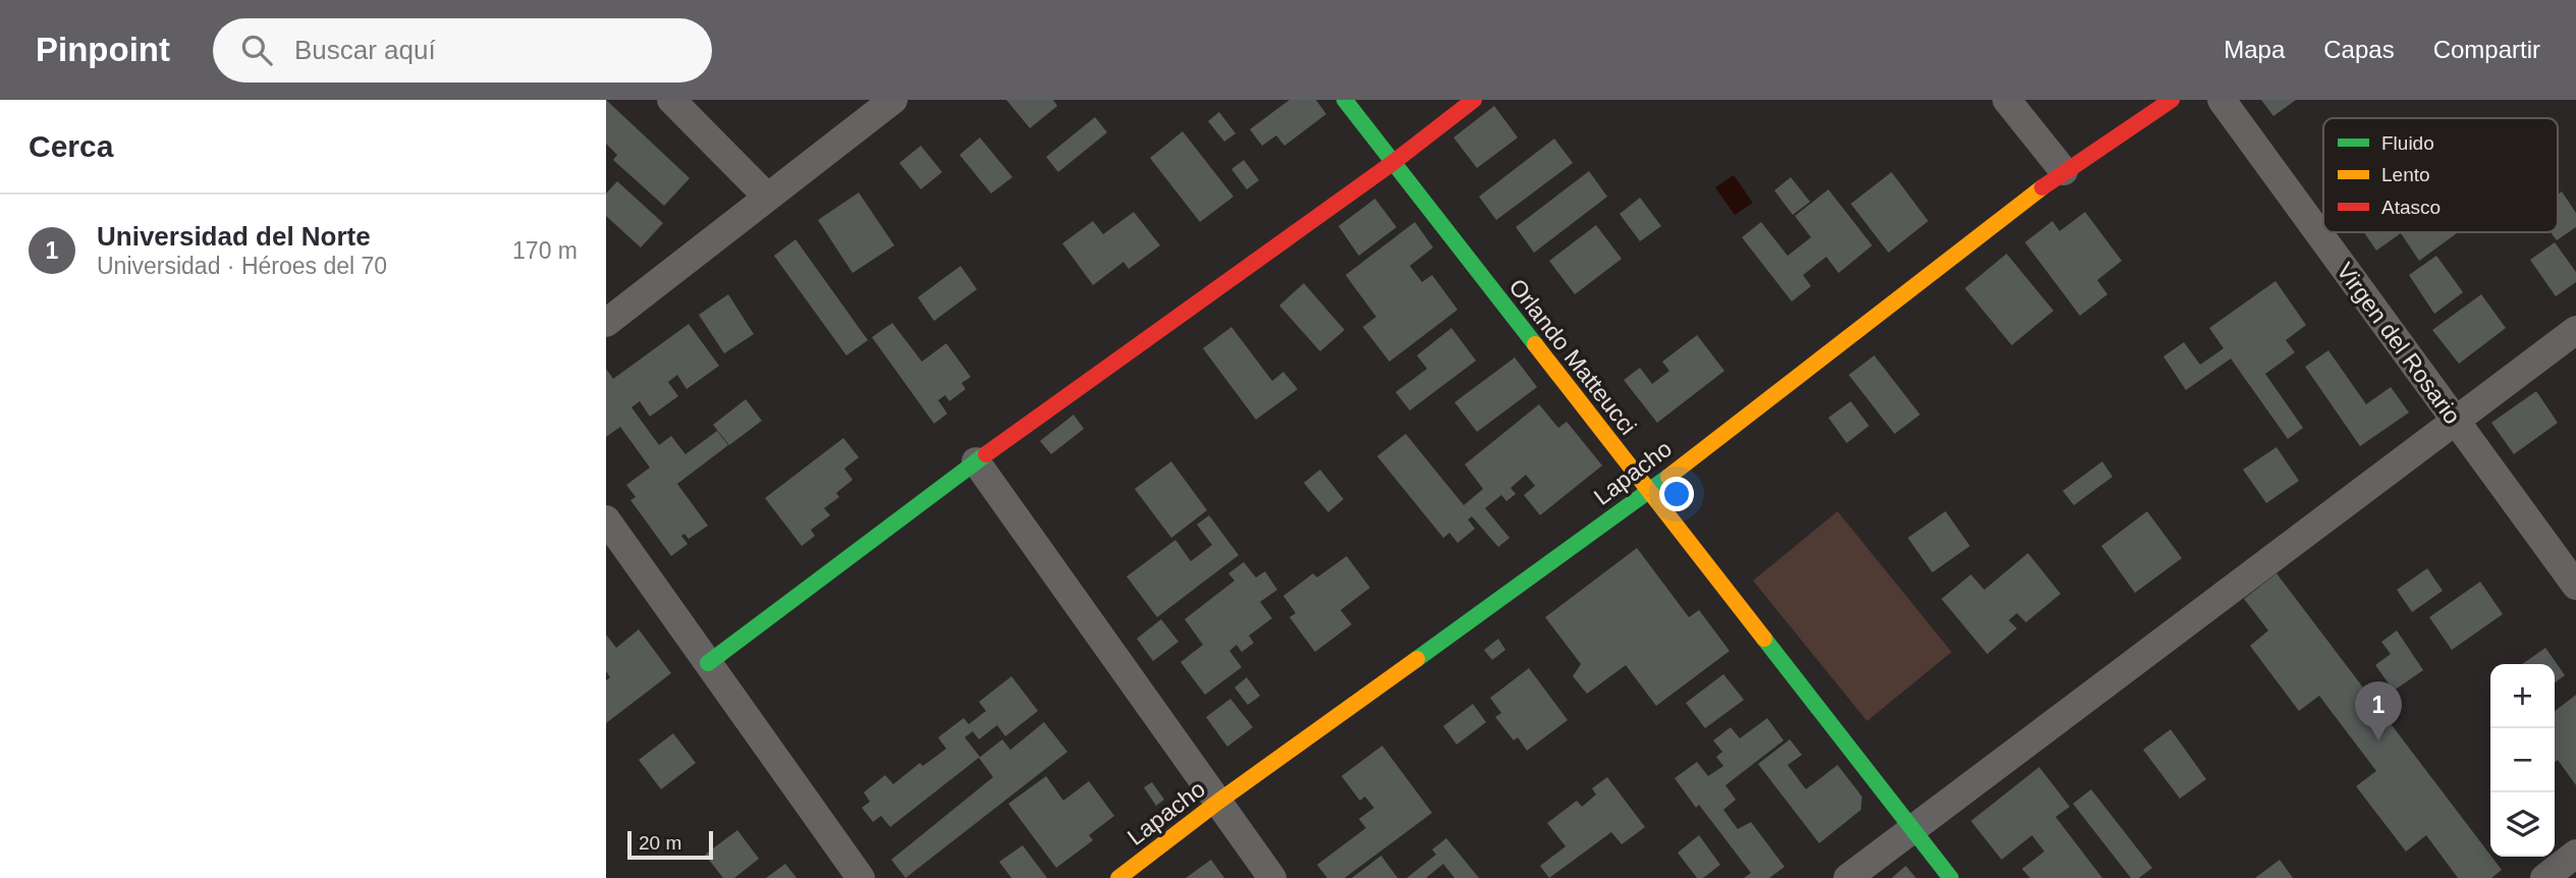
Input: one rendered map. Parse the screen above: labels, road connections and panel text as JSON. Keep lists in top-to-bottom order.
{
  "streets": {
    "street": ["Virgen del Rosario", "Orlando Matteucci", "Lapacho"]
  },
  "crossings": [
    ["Orlando Matteucci", "Lapacho"]
  ],
  "legend": ["Fluido", "Lento", "Atasco"],
  "scale_bar": "20 m",
  "page": {
    "header": "Pinpoint",
    "search": "Buscar aquí",
    "nav": ["Mapa", "Capas", "Compartir"],
    "heading": "Cerca",
    "list": [
      {
        "mark": "1",
        "name": "Universidad del Norte",
        "note": "Universidad · Héroes del 70",
        "value": "170 m"
      }
    ],
    "map_buttons": ["+", "−"],
    "pins": "1",
    "scale": "20 m"
  }
}
